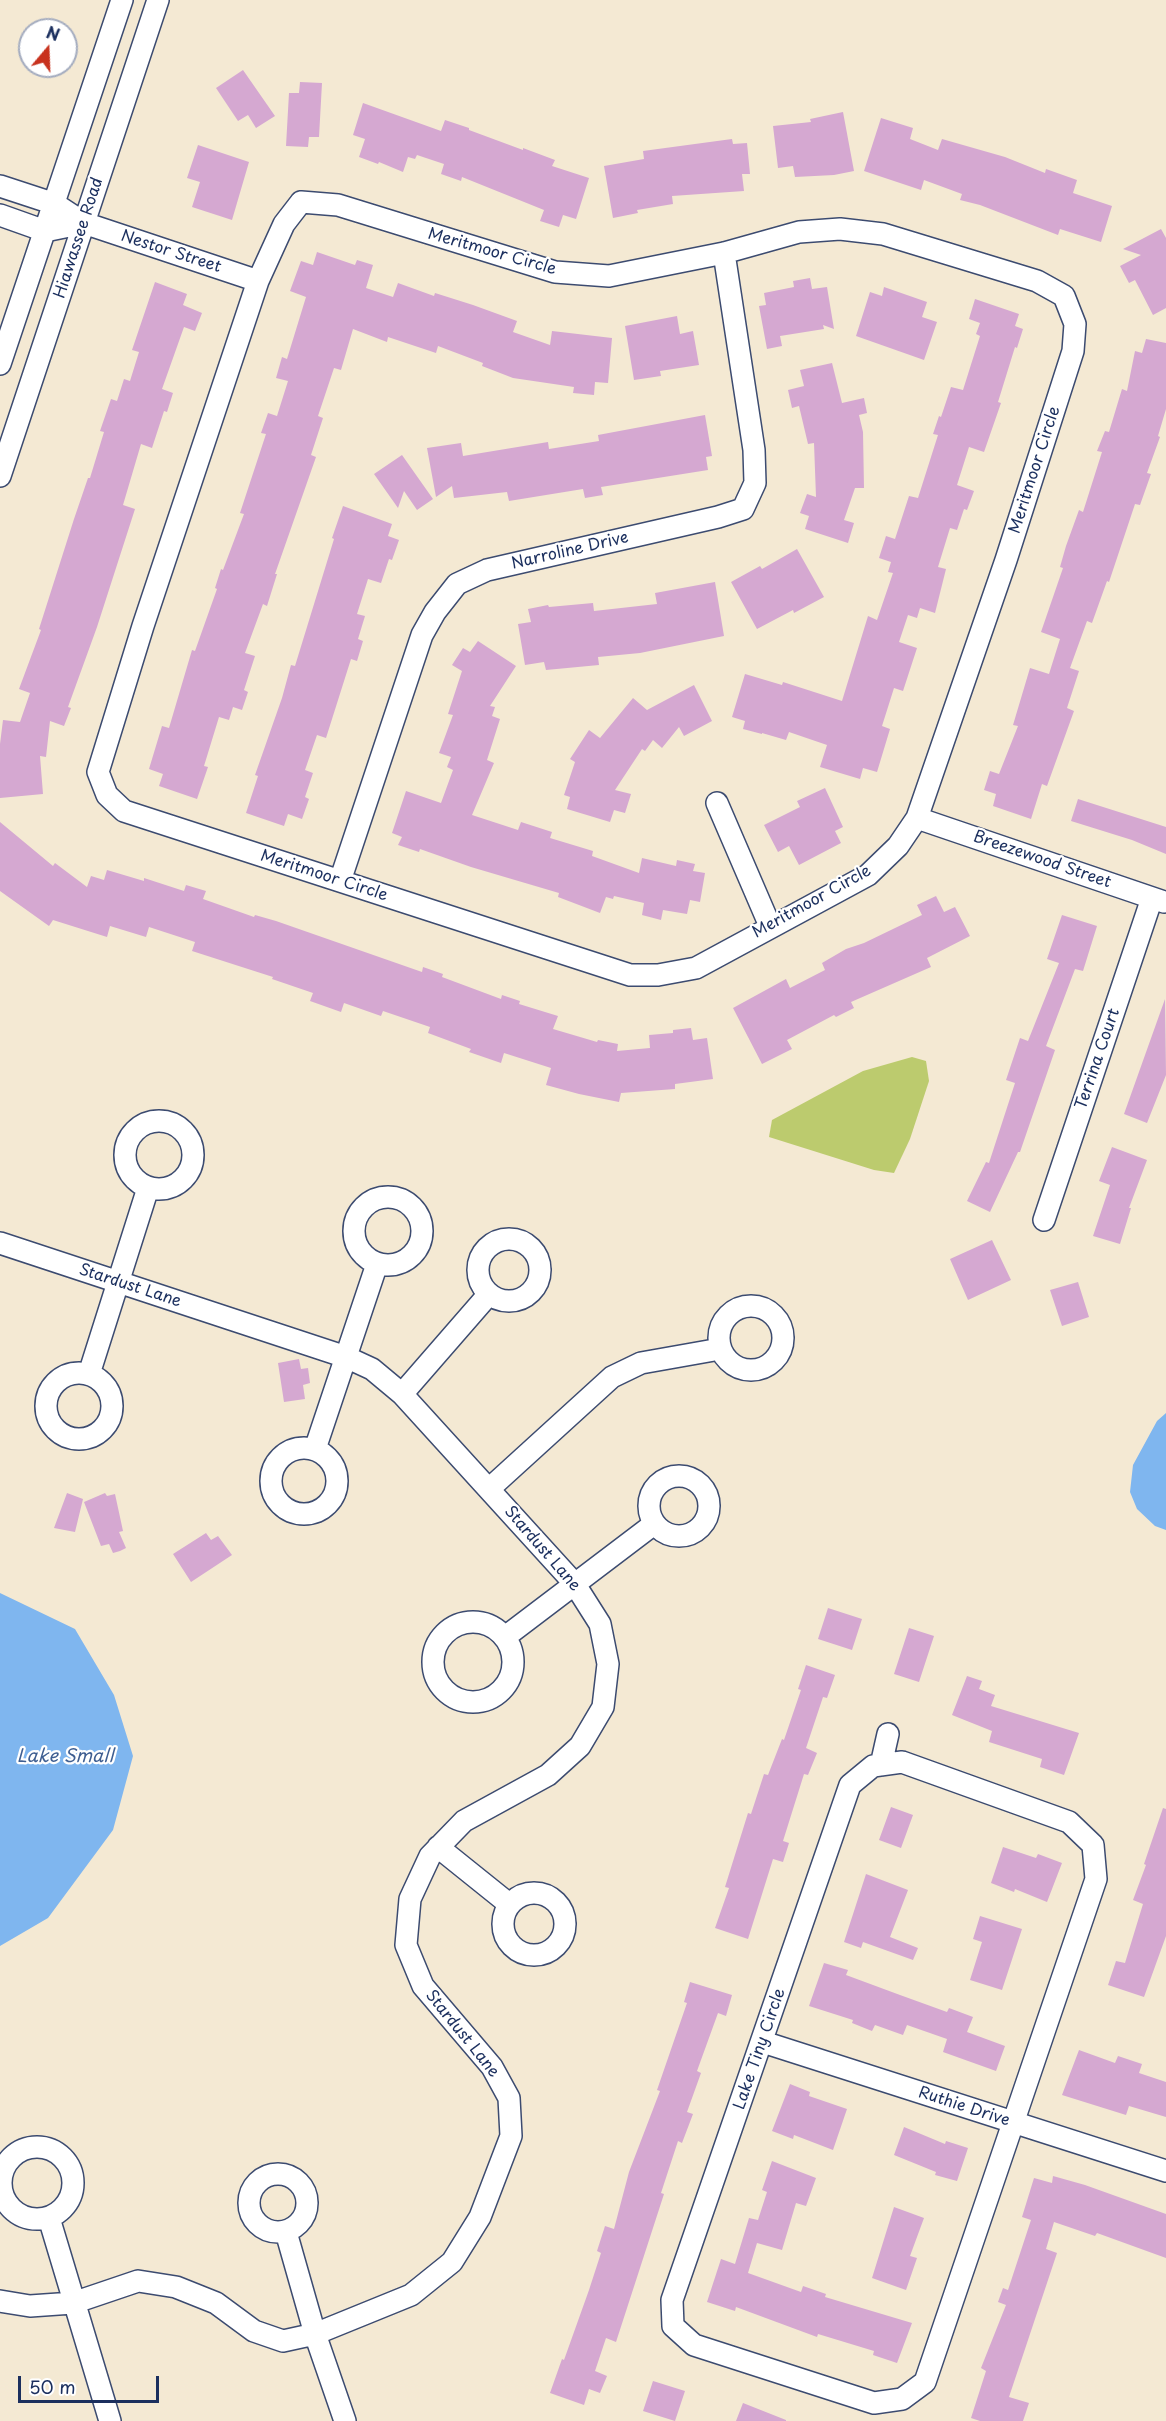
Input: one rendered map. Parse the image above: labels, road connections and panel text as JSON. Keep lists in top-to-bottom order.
{
  "streets": {
    "street": [
      "Hiawassee Road",
      "Nestor Street",
      "Meritmoor Circle",
      "Narroline Drive",
      "Breezewood Street",
      "Terrina Court",
      "Stardust Lane",
      "Lake Tiny Circle",
      "Ruthie Drive"
    ]
  },
  "crossings": [
    ["Hiawassee Road", "Nestor Street"],
    ["Nestor Street", "Meritmoor Circle"],
    ["Meritmoor Circle", "Narroline Drive"],
    ["Meritmoor Circle", "Breezewood Street"],
    ["Breezewood Street", "Terrina Court"],
    ["Lake Tiny Circle", "Ruthie Drive"]
  ],
  "water": ["Lake Small"],
  "scale_bar": "50 m",
  "north": "top"
}
